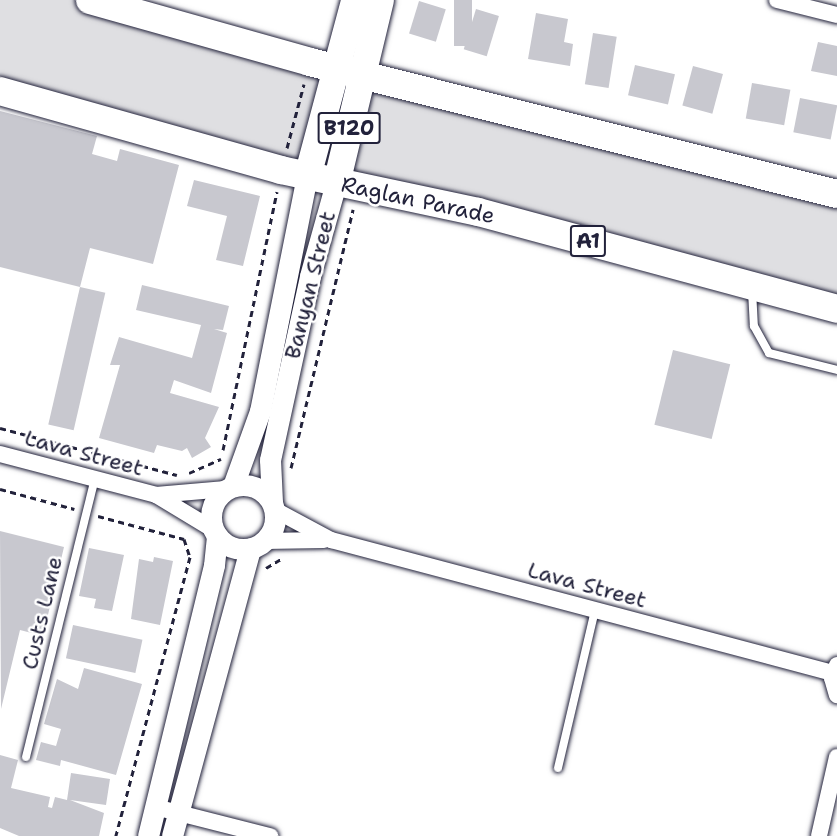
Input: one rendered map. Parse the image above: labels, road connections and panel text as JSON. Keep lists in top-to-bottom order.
{
  "streets": {
    "highway": ["Raglan Parade", "A1"],
    "main road": ["B120", "Banyan Street"],
    "street": ["Lava Street"],
    "lane": ["Custs Lane"]
  },
  "crossings": [
    ["Raglan Parade", "Banyan Street"],
    ["Banyan Street", "Lava Street"],
    ["Lava Street", "Custs Lane"]
  ]
}
